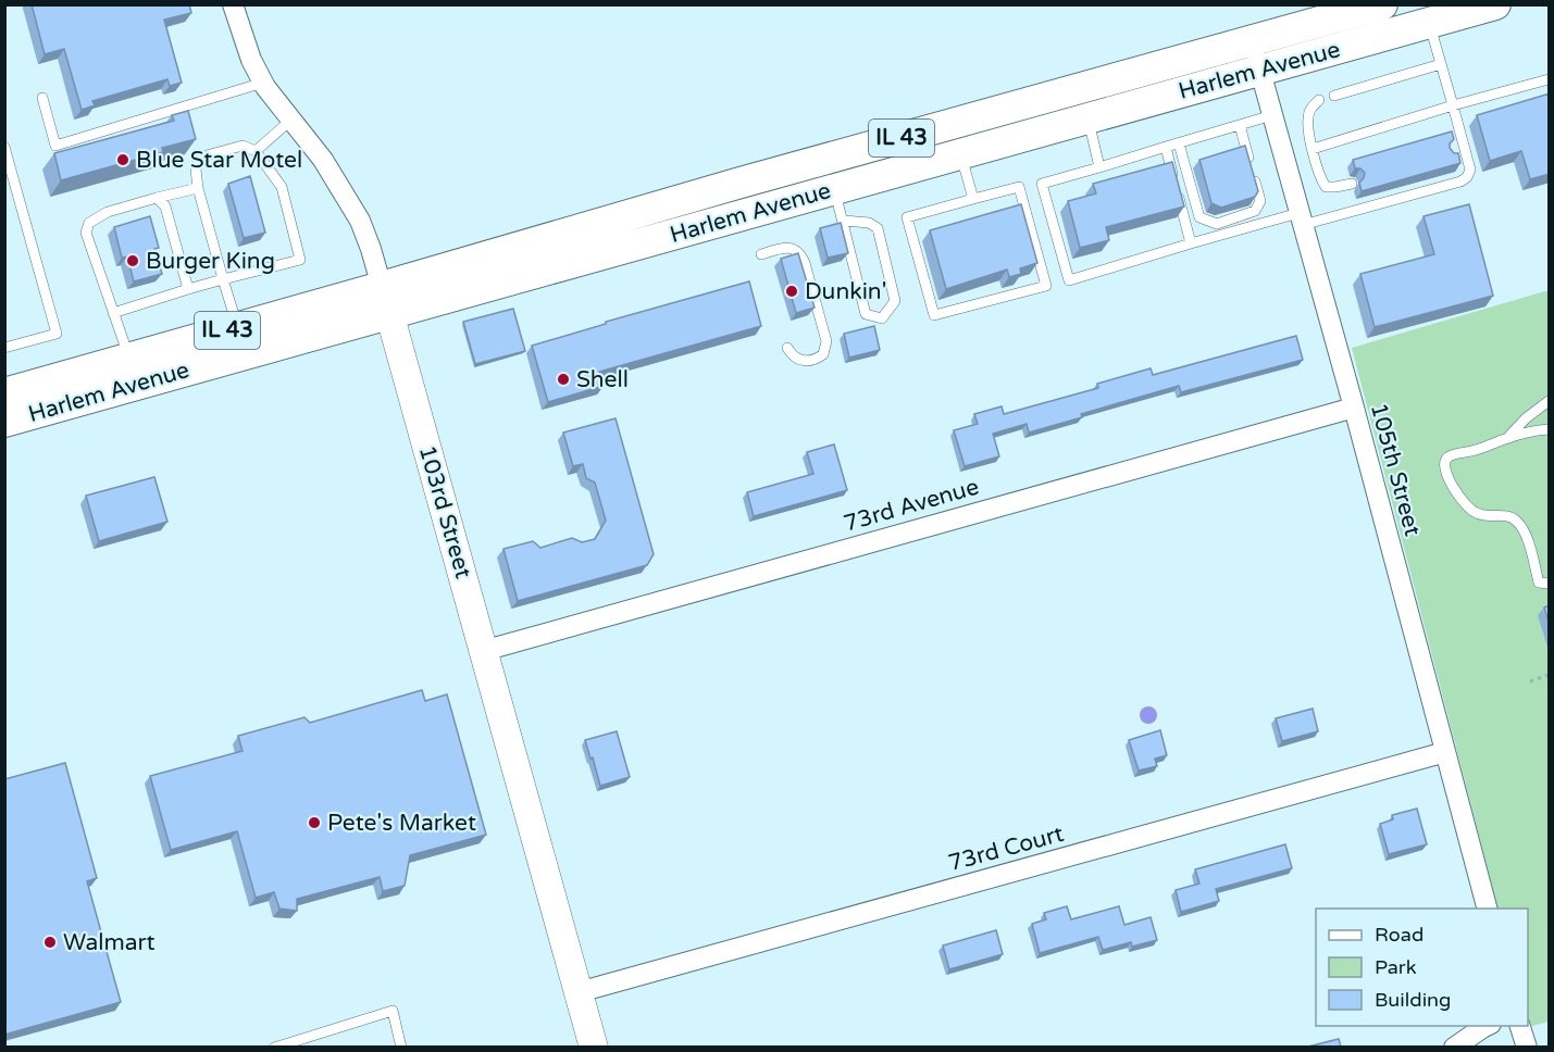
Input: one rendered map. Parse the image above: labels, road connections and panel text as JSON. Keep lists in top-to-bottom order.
{
  "streets": {
    "main road": ["Harlem Avenue", "IL 43"],
    "street": [
      "105th Street",
      "73rd Avenue",
      "103rd Street",
      "73rd Court"
    ]
  },
  "crossings": [
    ["Harlem Avenue", "105th Street"],
    ["Harlem Avenue", "103rd Street"],
    ["105th Street", "73rd Avenue"],
    ["105th Street", "73rd Court"],
    ["73rd Avenue", "103rd Street"],
    ["103rd Street", "73rd Court"]
  ],
  "places": [
    "Blue Star Motel",
    "Burger King",
    "Dunkin'",
    "Shell",
    "Pete's Market",
    "Walmart"
  ],
  "legend": ["Road", "Park", "Building"]
}
